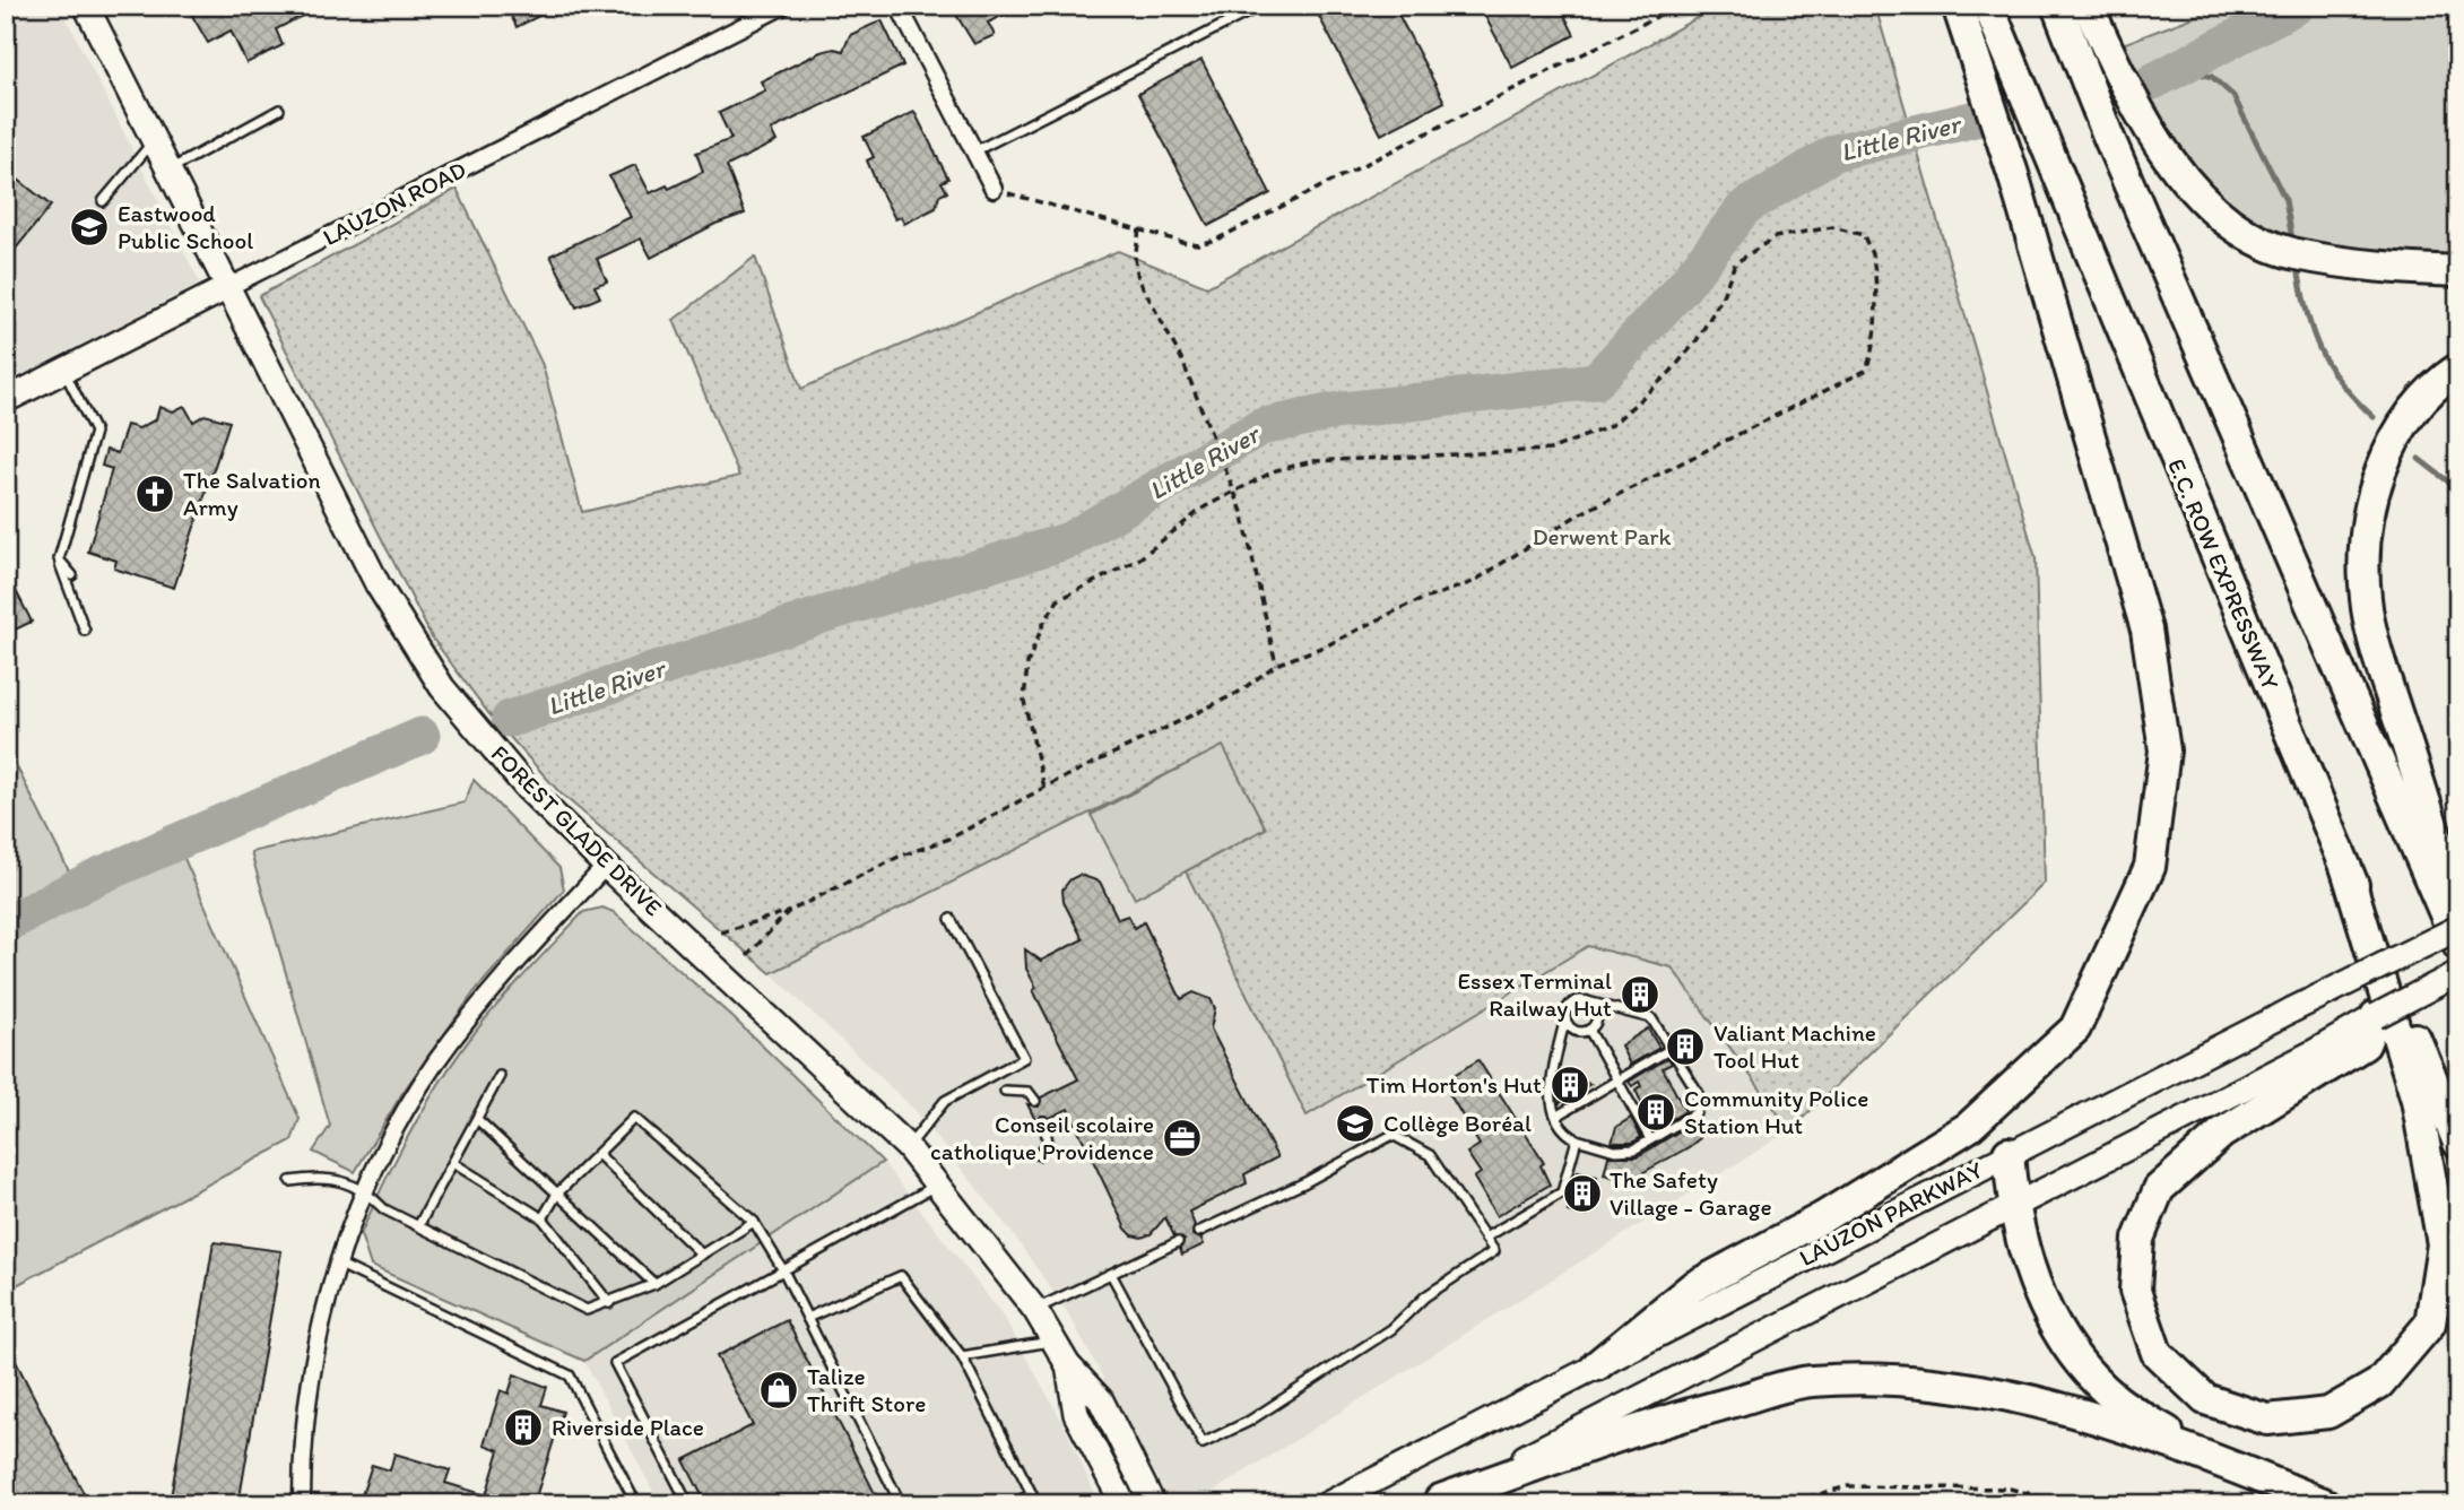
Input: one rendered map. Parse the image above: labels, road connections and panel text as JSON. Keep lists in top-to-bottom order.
{
  "streets": {
    "highway": ["E.C. ROW EXPRESSWAY"],
    "main road": ["LAUZON ROAD", "FOREST GLADE DRIVE", "LAUZON PARKWAY"]
  },
  "crossings": [
    ["LAUZON ROAD", "FOREST GLADE DRIVE"]
  ],
  "water": ["Little River"],
  "parks": ["Derwent Park"],
  "places": {
    "school or university": ["Eastwood Public School", "Collège Boréal"],
    "church": ["The Salvation Army"],
    "building": [
      "Essex Terminal Railway Hut",
      "Valiant Machine Tool Hut",
      "Tim Horton's Hut",
      "Community Police Station Hut",
      "The Safety Village - Garage",
      "Riverside Place"
    ],
    "office": ["Conseil scolaire catholique Providence"],
    "shop": ["Talize Thrift Store"]
  }
}
